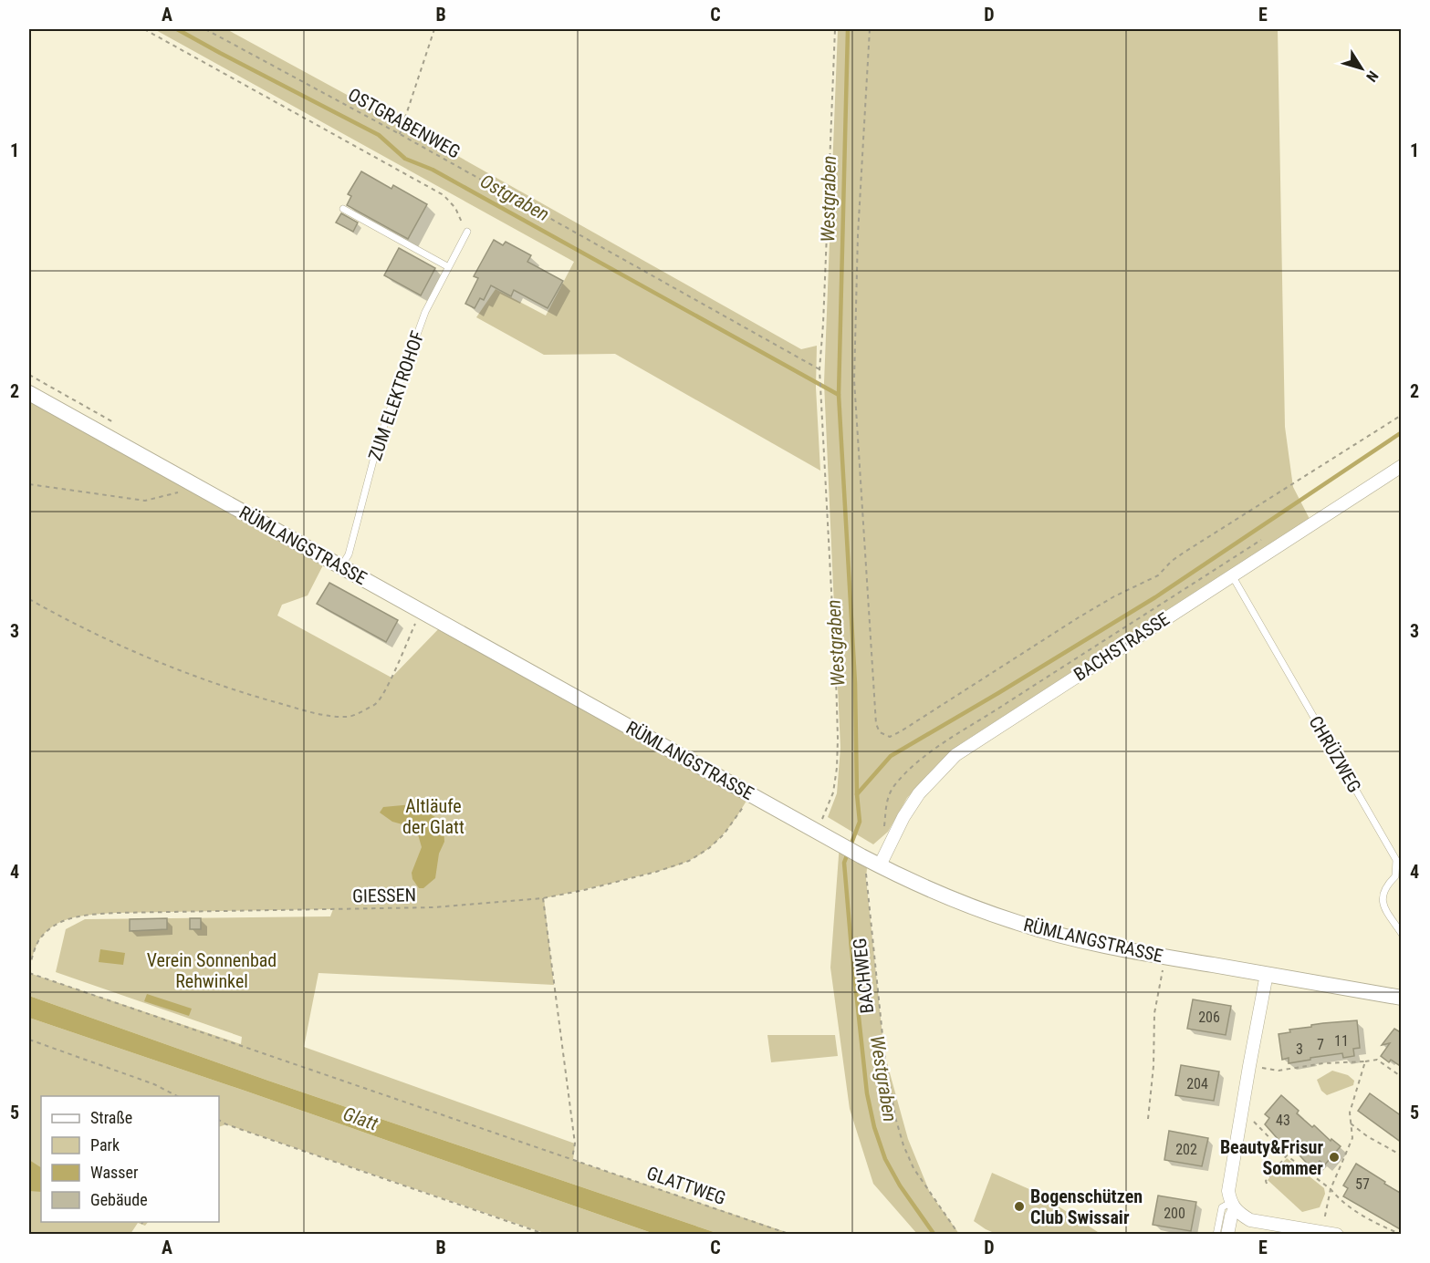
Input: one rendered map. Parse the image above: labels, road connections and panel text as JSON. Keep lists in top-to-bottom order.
{
  "streets": {
    "street": ["RÜMLANGSTRASSE", "BACHSTRASSE"],
    "lane": ["ZUM ELEKTROHOF", "CHRÜZWEG"],
    "path": [
      "OSTGRABENWEG",
      "GIESSEN",
      "BACHWEG",
      "GLATTWEG"
    ]
  },
  "crossings": [
    ["ZUM ELEKTROHOF", "RÜMLANGSTRASSE"],
    ["RÜMLANGSTRASSE", "BACHSTRASSE"],
    ["RÜMLANGSTRASSE", "BACHWEG"],
    ["BACHSTRASSE", "CHRÜZWEG"],
    ["BACHSTRASSE", "BACHWEG"]
  ],
  "water": ["Ostgraben", "Westgraben", "Glatt"],
  "parks": ["Altläufe der Glatt", "Verein Sonnenbad Rehwinkel"],
  "places": ["Beauty&Frisur Sommer", "Bogenschützen Club Swissair"],
  "house_numbers": [
    "206",
    "11",
    "7",
    "3",
    "204",
    "43",
    "202",
    "57",
    "200"
  ],
  "legend": [
    "Straße",
    "Park",
    "Wasser",
    "Gebäude"
  ],
  "north": "bottom right",
  "grid": {
    "columns": [
      "A",
      "B",
      "C",
      "D",
      "E"
    ],
    "rows": [
      "1",
      "2",
      "3",
      "4",
      "5"
    ]
  }
}
